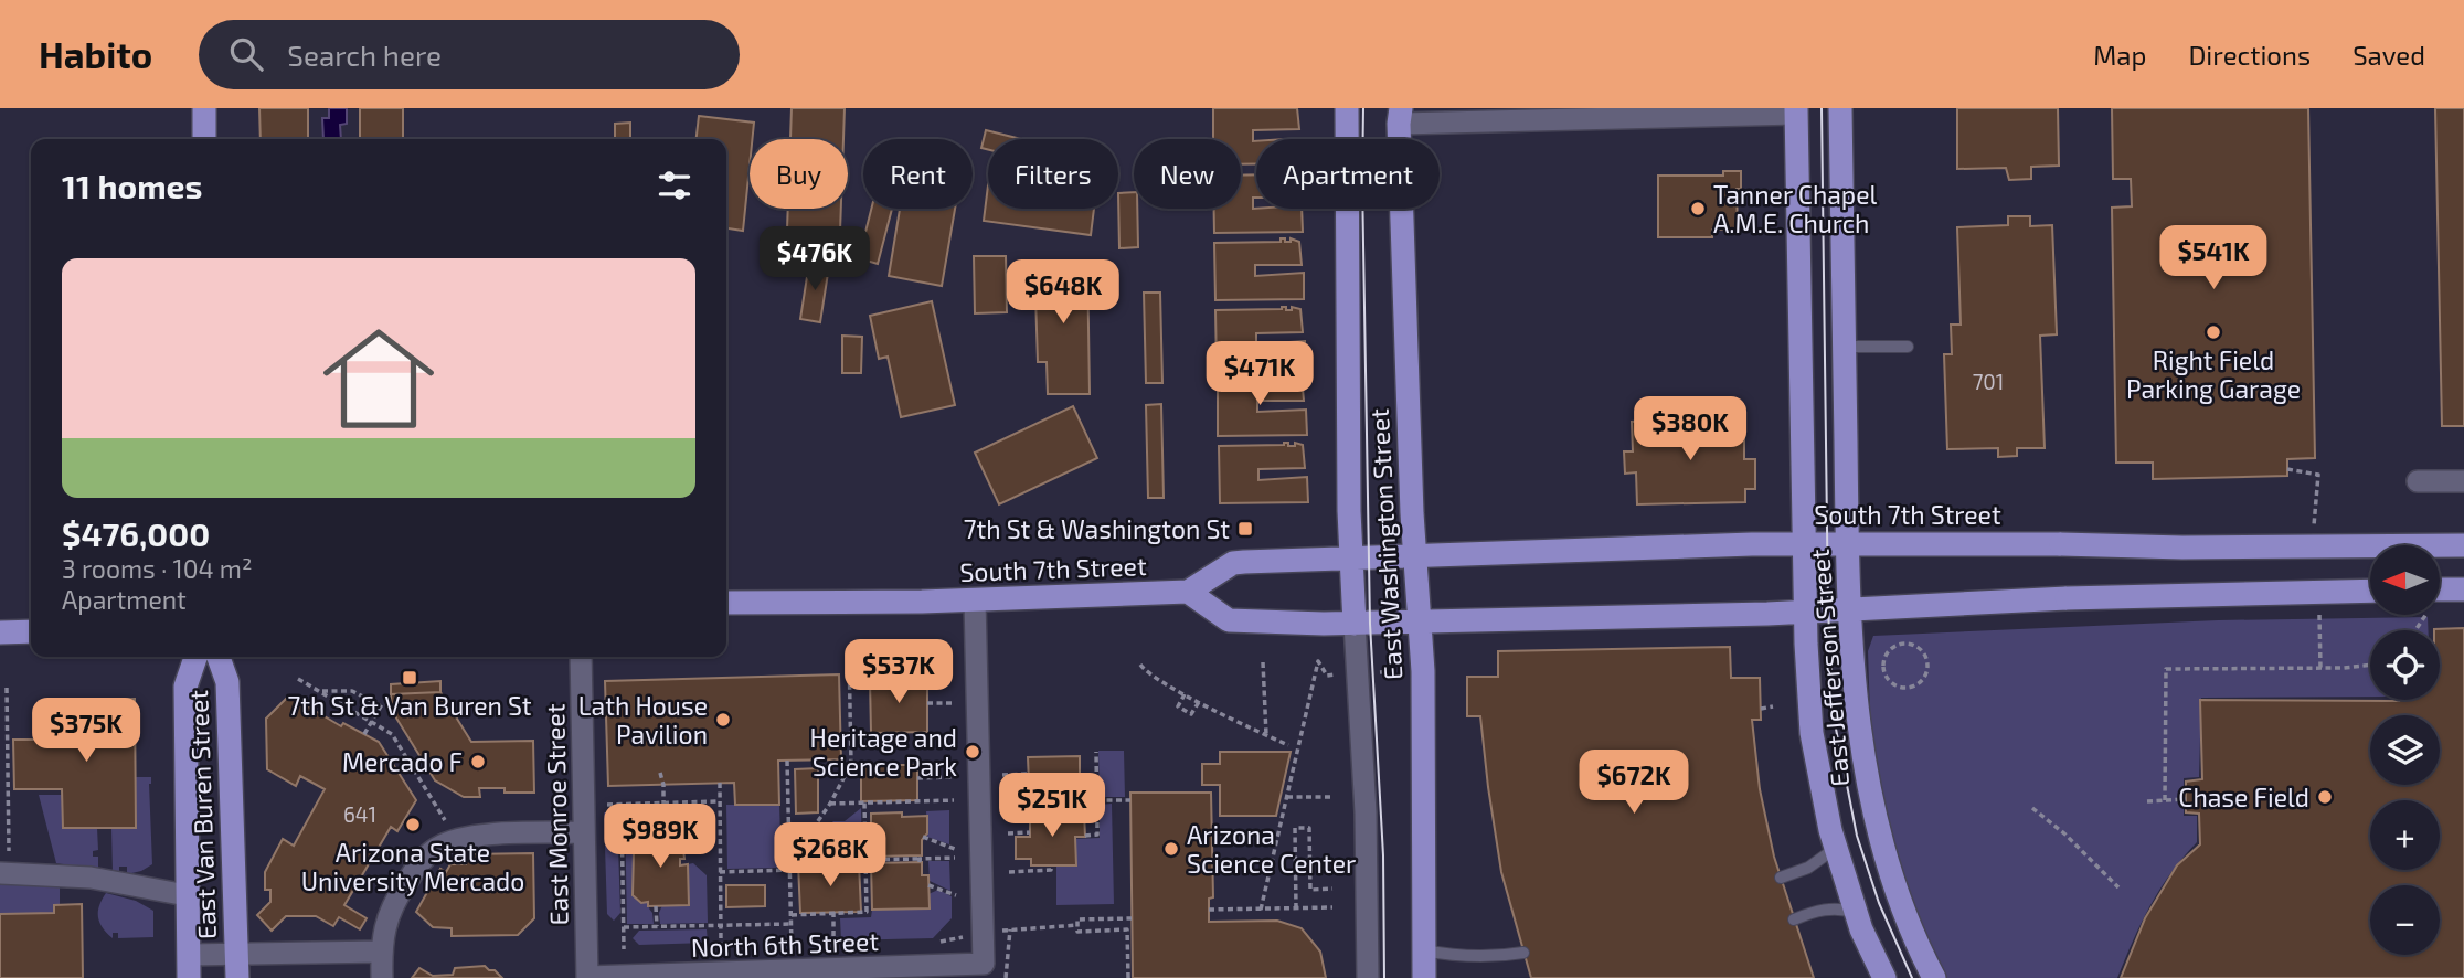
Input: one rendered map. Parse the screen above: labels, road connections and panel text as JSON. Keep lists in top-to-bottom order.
{
  "streets": {
    "main road": [
      "South 7th Street",
      "East Washington Street",
      "East Jefferson Street",
      "East Van Buren Street"
    ],
    "street": ["East Monroe Street", "North 6th Street"]
  },
  "crossings": [
    ["South 7th Street", "East Washington Street"],
    ["South 7th Street", "East Jefferson Street"],
    ["South 7th Street", "North 6th Street"],
    ["East Monroe Street", "North 6th Street"]
  ],
  "places": {
    "other": [
      "Tanner Chapel A.M.E. Church",
      "Right Field Parking Garage",
      "Lath House Pavilion",
      "Heritage and Science Park",
      "Mercado F",
      "Chase Field",
      "Arizona State University Mercado",
      "Arizona Science Center"
    ],
    "transit": ["7th St & Washington St", "7th St & Van Buren St"]
  },
  "house_numbers": ["701", "641"],
  "north": "left",
  "page": {
    "header": "Habito",
    "search": "Search here",
    "nav": ["Map", "Directions", "Saved"],
    "chip": [
      "Buy",
      "Rent",
      "Filters",
      "New",
      "Apartment"
    ],
    "heading": "11 homes",
    "price": [
      "$541K",
      "$476K",
      "$648K",
      "$471K",
      "$380K",
      "$537K",
      "$375K",
      "$672K",
      "$251K",
      "$989K",
      "$268K"
    ],
    "list": [
      {
        "name": "$476,000",
        "note": "3 rooms · 104 m² · Apartment"
      }
    ],
    "map_buttons": ["+", "−"]
  }
}
